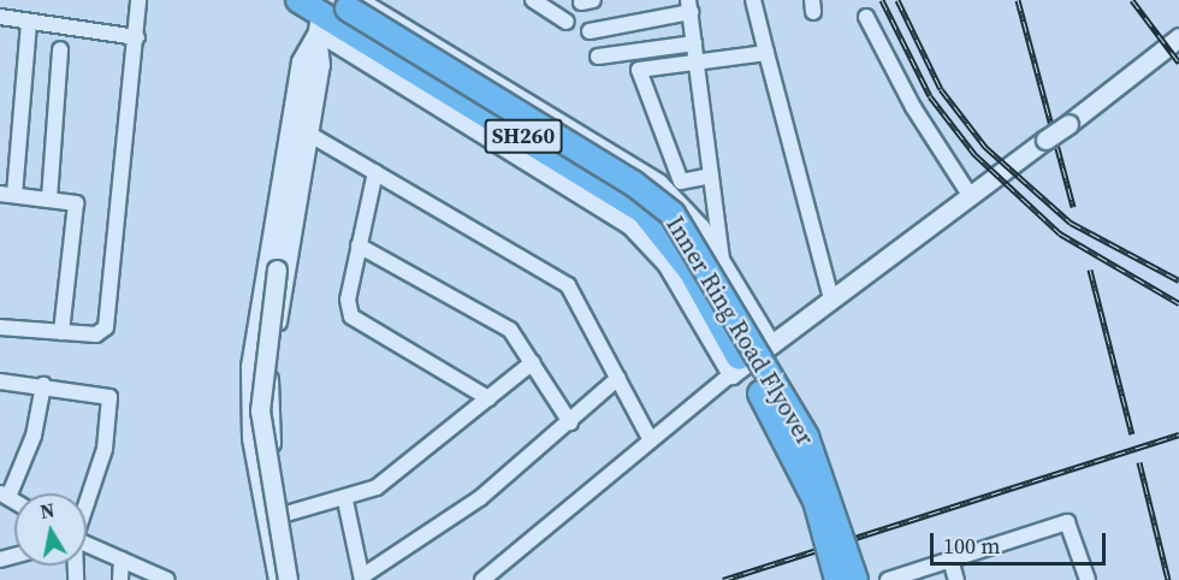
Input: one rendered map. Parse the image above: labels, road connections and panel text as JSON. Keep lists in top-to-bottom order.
{
  "streets": {
    "highway": ["SH260", "Inner Ring Road Flyover"]
  },
  "crossings": [
    ["SH260", "Inner Ring Road Flyover"]
  ],
  "scale_bar": "100 m",
  "north": "top"
}
